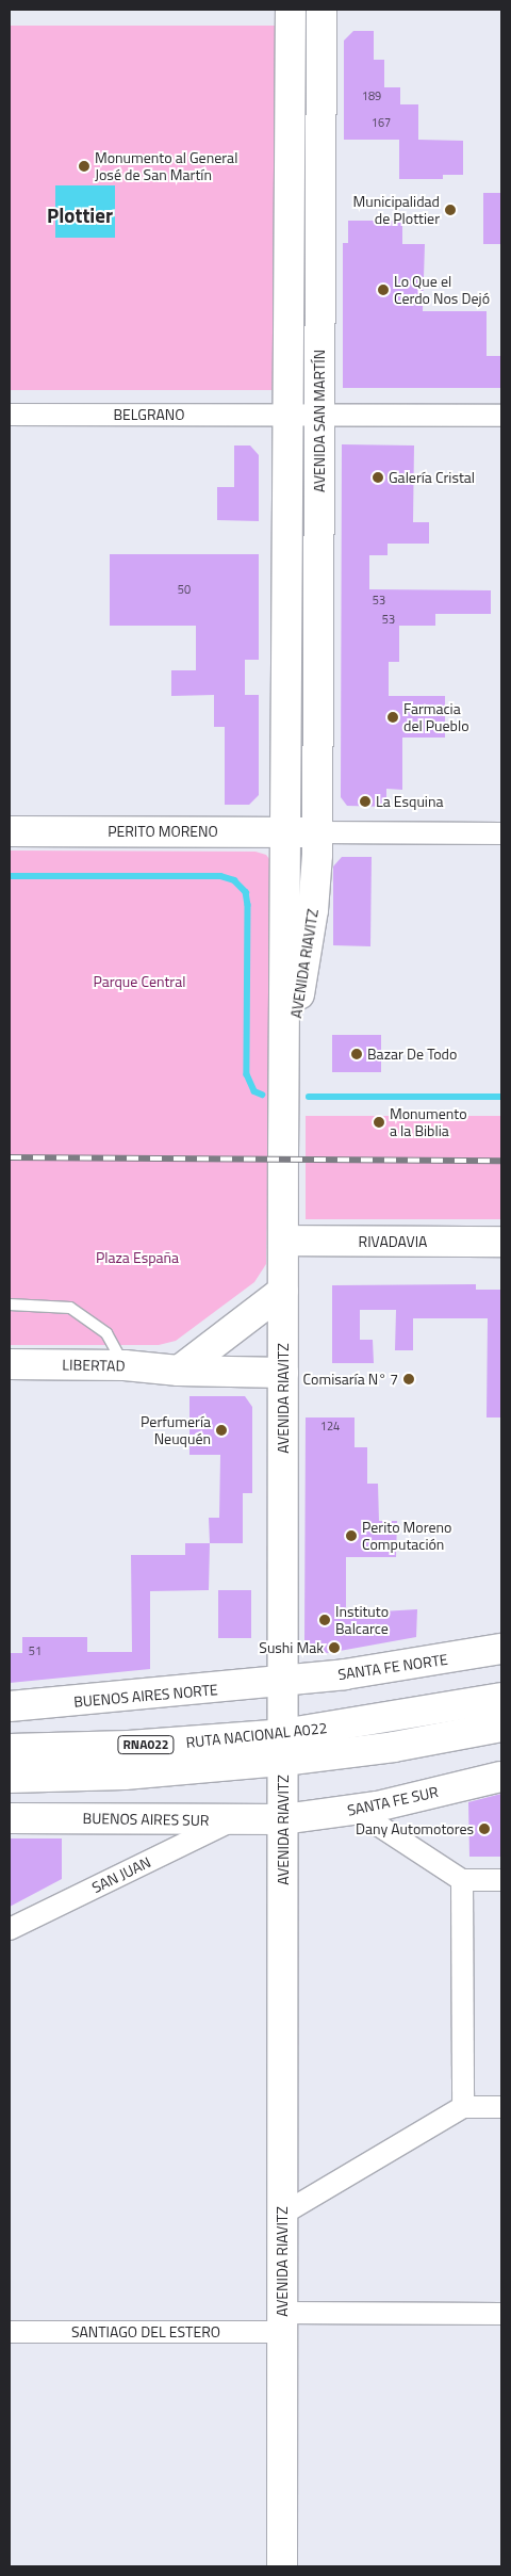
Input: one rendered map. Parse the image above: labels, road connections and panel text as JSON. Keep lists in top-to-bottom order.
{
  "streets": {
    "main road": [
      "AVENIDA SAN MARTÍN",
      "PERITO MORENO",
      "AVENIDA RIAVITZ",
      "RIVADAVIA",
      "LIBERTAD",
      "SANTA FE NORTE",
      "BUENOS AIRES NORTE",
      "RUTA NACIONAL A022",
      "RNA022",
      "SANTA FE SUR",
      "BUENOS AIRES SUR"
    ],
    "street": ["BELGRANO", "SAN JUAN", "SANTIAGO DEL ESTERO"]
  },
  "crossings": [
    ["BELGRANO", "AVENIDA SAN MARTÍN"],
    ["AVENIDA SAN MARTÍN", "PERITO MORENO"],
    ["AVENIDA SAN MARTÍN", "AVENIDA RIAVITZ"],
    ["PERITO MORENO", "AVENIDA RIAVITZ"],
    ["AVENIDA RIAVITZ", "RIVADAVIA"],
    ["AVENIDA RIAVITZ", "LIBERTAD"],
    ["AVENIDA RIAVITZ", "SANTA FE NORTE"],
    ["AVENIDA RIAVITZ", "BUENOS AIRES NORTE"],
    ["AVENIDA RIAVITZ", "RUTA NACIONAL A022"],
    ["AVENIDA RIAVITZ", "SANTA FE SUR"],
    ["AVENIDA RIAVITZ", "BUENOS AIRES SUR"],
    ["AVENIDA RIAVITZ", "SANTIAGO DEL ESTERO"],
    ["SANTA FE NORTE", "BUENOS AIRES NORTE"],
    ["SANTA FE SUR", "BUENOS AIRES SUR"],
    ["BUENOS AIRES SUR", "SAN JUAN"]
  ],
  "districts": ["Plottier"],
  "parks": ["Parque Central", "Plaza España"],
  "places": [
    "Monumento al General José de San Martín",
    "Municipalidad de Plottier",
    "Lo Que el Cerdo Nos Dejó",
    "Galería Cristal",
    "Farmacia del Pueblo",
    "La Esquina",
    "Bazar De Todo",
    "Monumento a la Biblia",
    "Comisaría N° 7",
    "Perfumería Neuquén",
    "Perito Moreno Computación",
    "Instituto Balcarce",
    "Sushi Mak",
    "Dany Automotores"
  ],
  "house_numbers": [
    "189",
    "167",
    "50",
    "53",
    "53",
    "124",
    "51"
  ]
}
